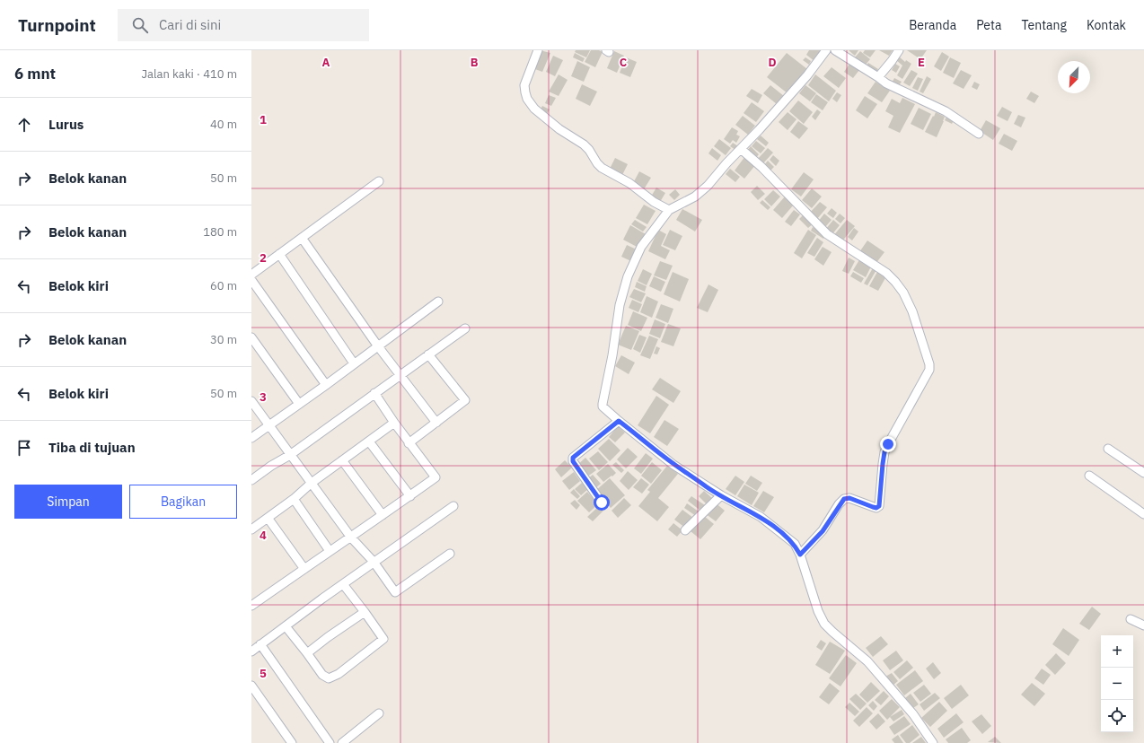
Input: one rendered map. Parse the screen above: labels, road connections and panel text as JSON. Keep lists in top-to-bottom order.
{
  "north": "bottom left",
  "page": {
    "header": "Turnpoint",
    "search": "Cari di sini",
    "nav": [
      "Beranda",
      "Peta",
      "Tentang",
      "Kontak"
    ],
    "heading": ["6 mnt", "Jalan kaki · 410 m"],
    "list": [
      ["Lurus", "40 m"],
      ["Belok kanan", "50 m"],
      ["Belok kanan", "180 m"],
      ["Belok kiri", "60 m"],
      ["Belok kanan", "30 m"],
      ["Belok kiri", "50 m"],
      "Tiba di tujuan"
    ],
    "buttons": ["Simpan", "Bagikan"],
    "map_buttons": ["+", "−"]
  },
  "grid": {
    "columns": [
      "A",
      "B",
      "C",
      "D",
      "E"
    ],
    "rows": [
      "1",
      "2",
      "3",
      "4",
      "5"
    ]
  }
}
